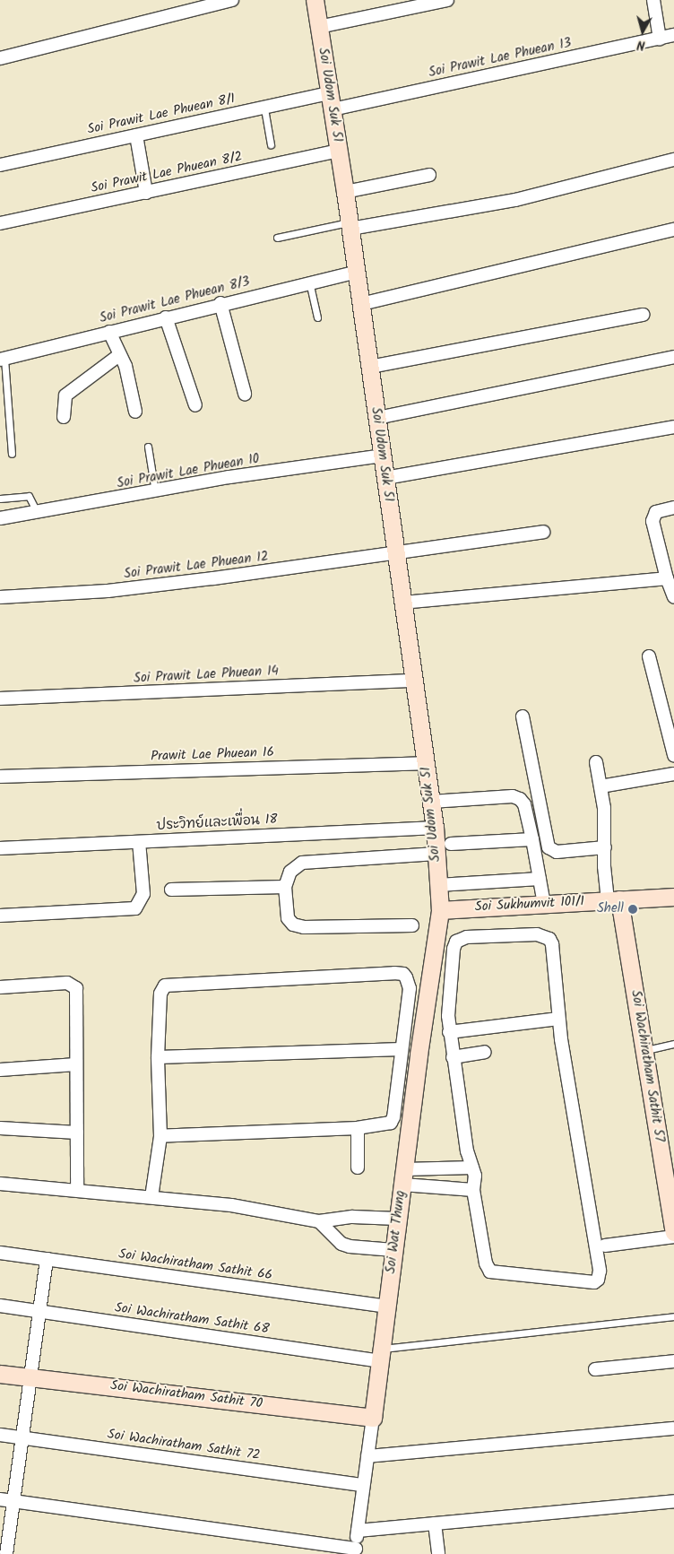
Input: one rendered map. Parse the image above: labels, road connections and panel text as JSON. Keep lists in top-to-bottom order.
{
  "streets": {
    "street": [
      "Soi Prawit Lae Phuean 13",
      "Soi Udom Suk 51",
      "Soi Prawit Lae Phuean 8/1",
      "Soi Prawit Lae Phuean 8/2",
      "Soi Prawit Lae Phuean 8/3",
      "Soi Prawit Lae Phuean 10",
      "Soi Prawit Lae Phuean 12",
      "Soi Prawit Lae Phuean 14",
      "Prawit Lae Phuean 16",
      "ประวิทย์และเพื่อน 18",
      "Soi Sukhumvit 101/1",
      "Soi Wachiratham Sathit 57",
      "Soi Wat Thung",
      "Soi Wachiratham Sathit 66",
      "Soi Wachiratham Sathit 68",
      "Soi Wachiratham Sathit 70",
      "Soi Wachiratham Sathit 72"
    ]
  },
  "crossings": [
    ["Soi Prawit Lae Phuean 13", "Soi Udom Suk 51"],
    ["Soi Prawit Lae Phuean 13", "Soi Prawit Lae Phuean 8/1"],
    ["Soi Udom Suk 51", "Soi Prawit Lae Phuean 8/1"],
    ["Soi Udom Suk 51", "Soi Prawit Lae Phuean 8/2"],
    ["Soi Udom Suk 51", "Soi Prawit Lae Phuean 8/3"],
    ["Soi Udom Suk 51", "Soi Prawit Lae Phuean 10"],
    ["Soi Udom Suk 51", "Soi Prawit Lae Phuean 12"],
    ["Soi Udom Suk 51", "Soi Prawit Lae Phuean 14"],
    ["Soi Udom Suk 51", "Prawit Lae Phuean 16"],
    ["Soi Udom Suk 51", "ประวิทย์และเพื่อน 18"],
    ["Soi Udom Suk 51", "Soi Sukhumvit 101/1"],
    ["Soi Udom Suk 51", "Soi Wat Thung"],
    ["Soi Sukhumvit 101/1", "Soi Wachiratham Sathit 57"],
    ["Soi Sukhumvit 101/1", "Soi Wat Thung"],
    ["Soi Wat Thung", "Soi Wachiratham Sathit 66"],
    ["Soi Wat Thung", "Soi Wachiratham Sathit 68"],
    ["Soi Wat Thung", "Soi Wachiratham Sathit 70"],
    ["Soi Wat Thung", "Soi Wachiratham Sathit 72"]
  ],
  "places": ["Shell"],
  "north": "bottom"
}
